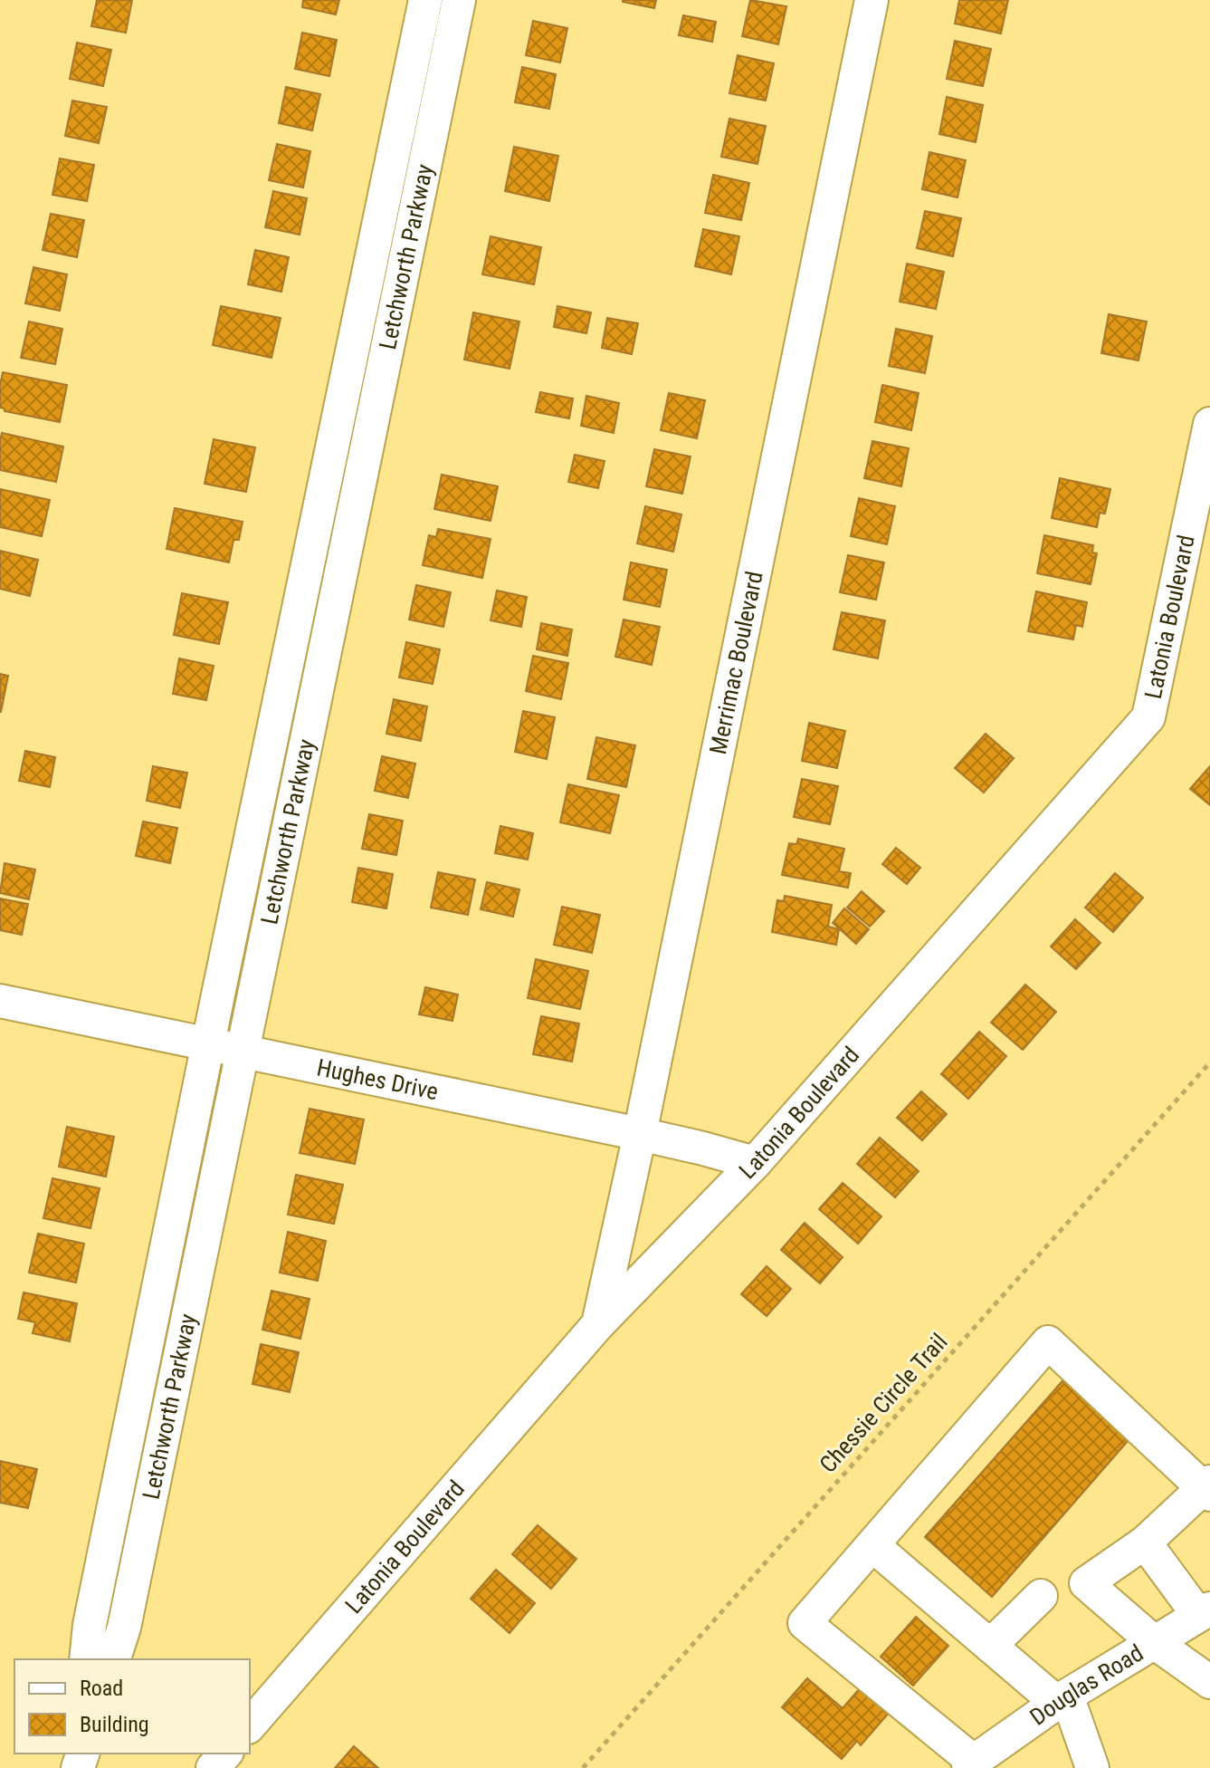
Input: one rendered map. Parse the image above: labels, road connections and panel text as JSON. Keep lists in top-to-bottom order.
{
  "streets": {
    "street": [
      "Letchworth Parkway",
      "Latonia Boulevard",
      "Merrimac Boulevard",
      "Hughes Drive",
      "Douglas Road"
    ],
    "path": ["Chessie Circle Trail"]
  },
  "crossings": [
    ["Letchworth Parkway", "Hughes Drive"],
    ["Latonia Boulevard", "Merrimac Boulevard"],
    ["Latonia Boulevard", "Hughes Drive"],
    ["Merrimac Boulevard", "Hughes Drive"]
  ],
  "legend": ["Road", "Building"]
}
